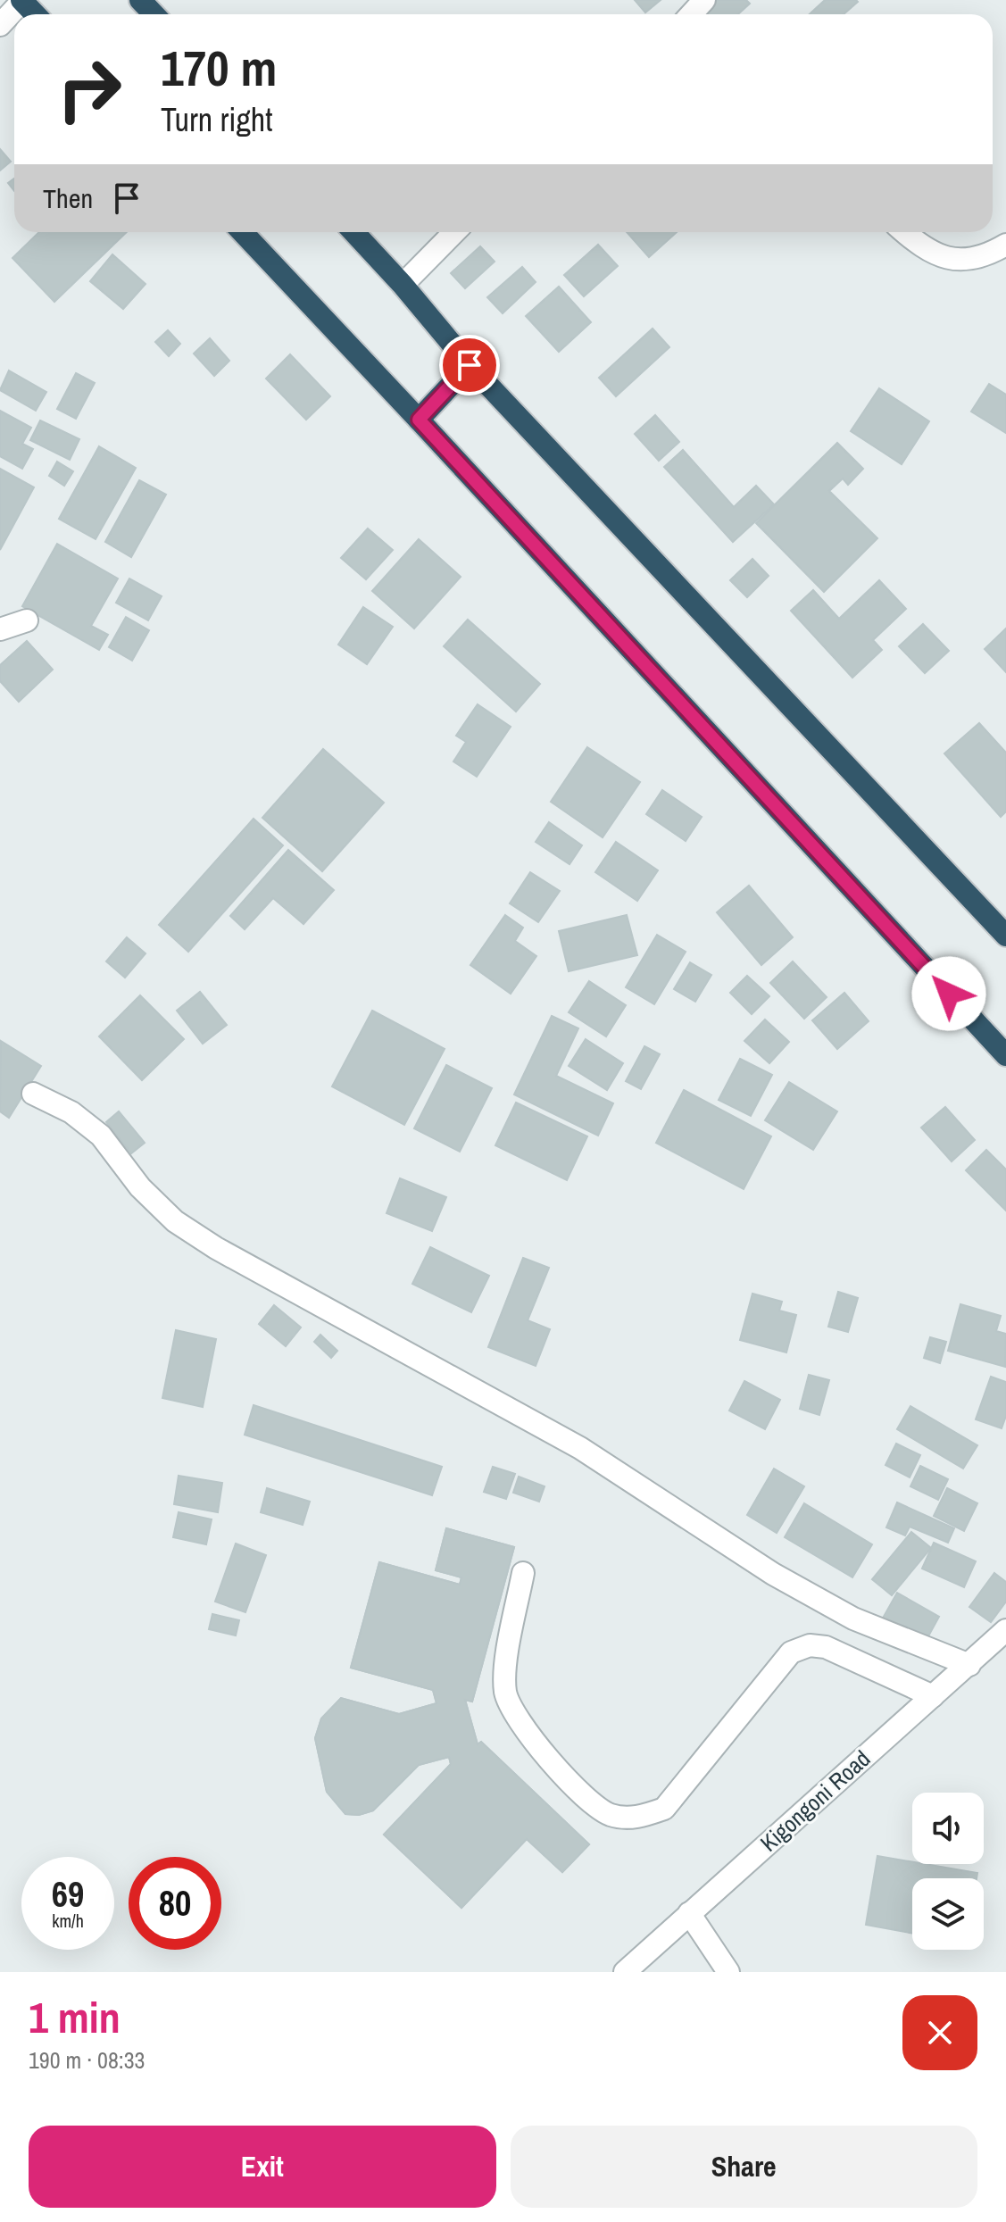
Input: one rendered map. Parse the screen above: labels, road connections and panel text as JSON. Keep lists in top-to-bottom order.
{
  "streets": {
    "street": ["Kigongoni Road"]
  },
  "page": {
    "turn": ["170 m", "Turn right"],
    "then": "Then",
    "speed": "69 km/h",
    "limit": "80",
    "heading": ["1 min", "190 m · 08:33"],
    "buttons": ["Exit", "Share"]
  }
}
